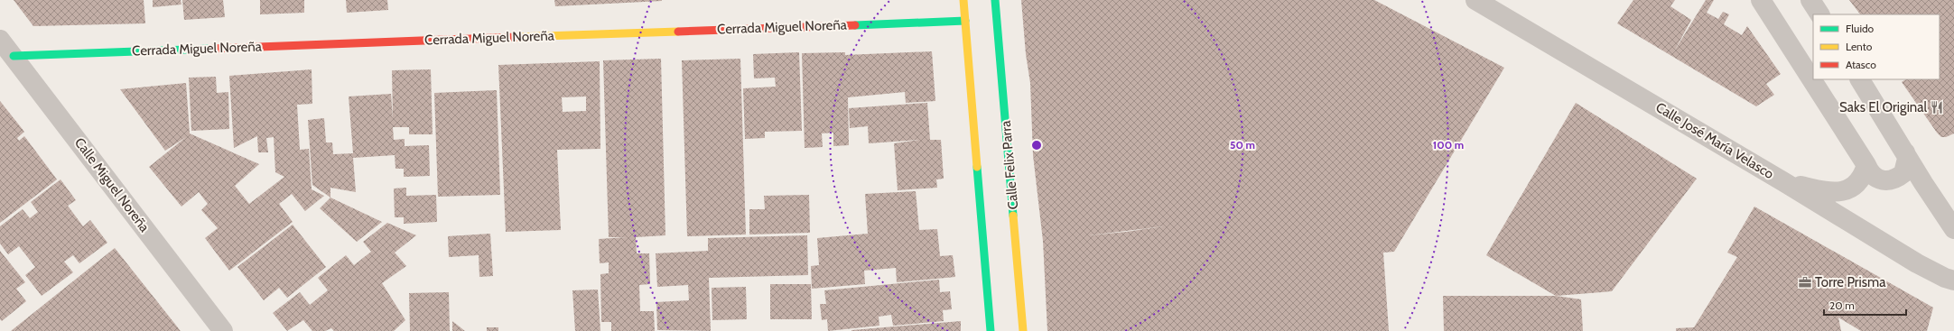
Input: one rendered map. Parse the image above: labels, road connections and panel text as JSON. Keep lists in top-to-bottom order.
{
  "streets": {
    "street": [
      "Cerrada Miguel Noreña",
      "Calle José María Velasco",
      "Calle Felix Parra",
      "Calle Miguel Noreña"
    ]
  },
  "crossings": [
    ["Cerrada Miguel Noreña", "Calle Miguel Noreña"]
  ],
  "places": {
    "restaurant": ["Saks El Original"],
    "office": ["Torre Prisma"]
  },
  "legend": ["Fluido", "Lento", "Atasco"],
  "scale_bar": "20 m",
  "rings": ["50 m", "100 m"]
}
